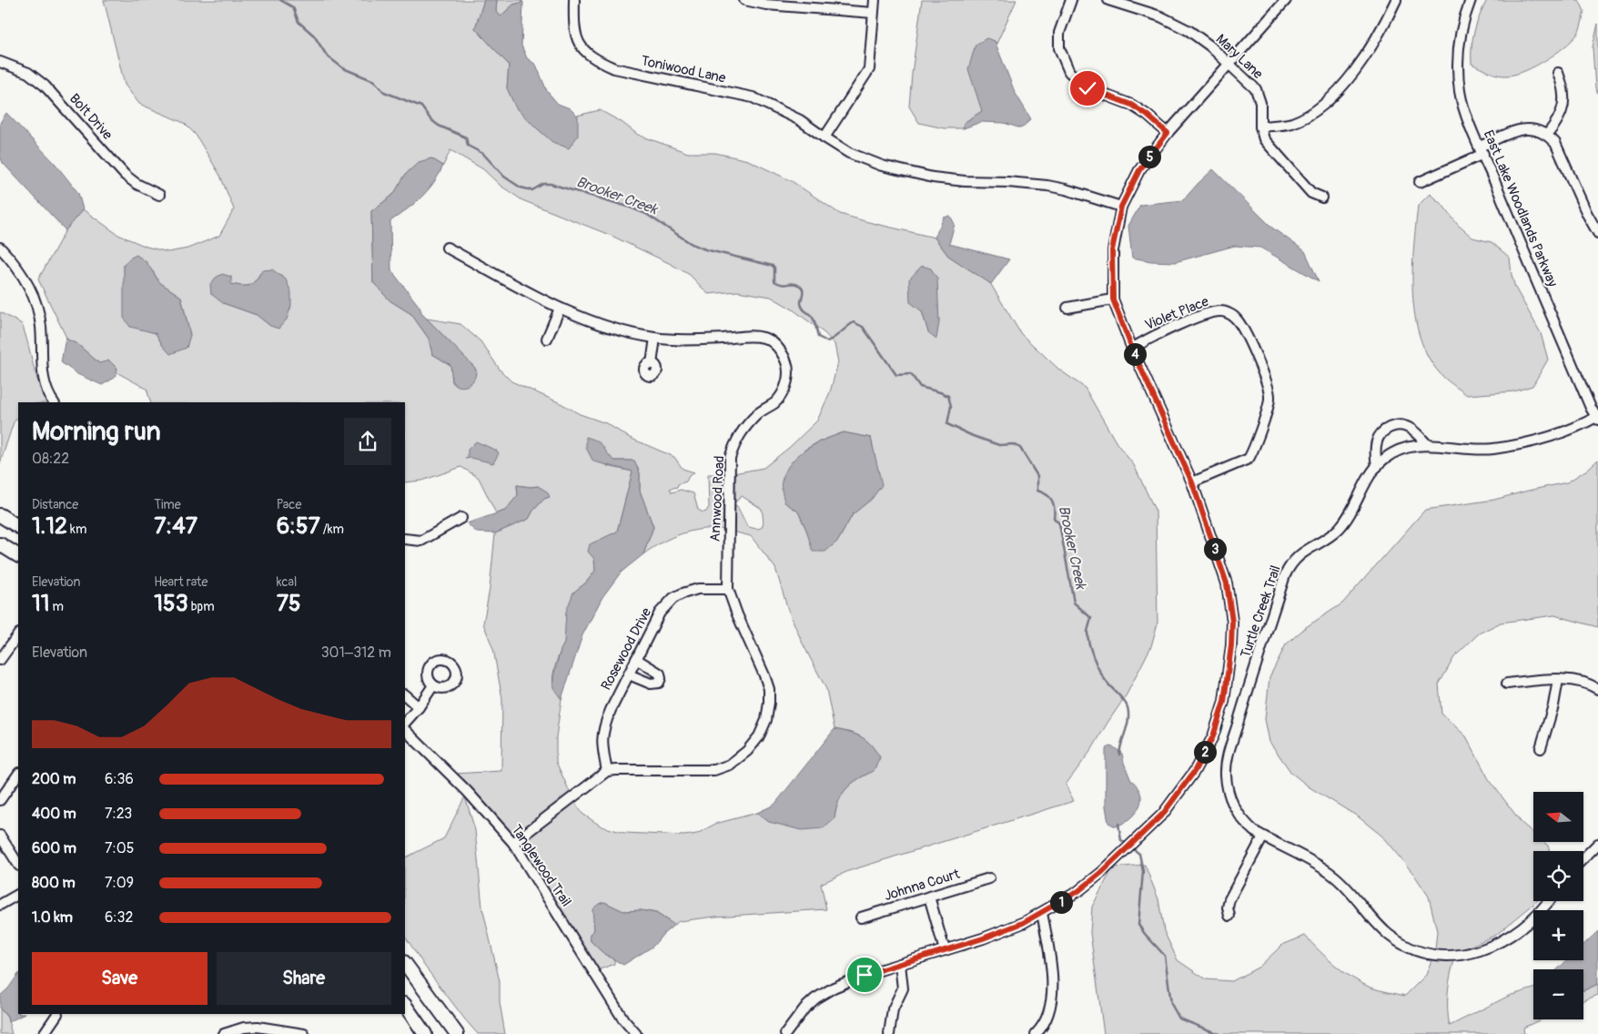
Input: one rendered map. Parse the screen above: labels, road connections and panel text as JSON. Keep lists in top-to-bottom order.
{
  "streets": {
    "street": [
      "Mary Lane",
      "Toniwood Lane",
      "Bolt Drive",
      "East Lake Woodlands Parkway",
      "Violet Place",
      "Annwood Road",
      "Turtle Creek Trail",
      "Rosewood Drive",
      "Tanglewood Trail",
      "Johnna Court"
    ]
  },
  "crossings": [
    ["East Lake Woodlands Parkway", "Turtle Creek Trail"],
    ["Annwood Road", "Rosewood Drive"]
  ],
  "water": ["Brooker Creek"],
  "north": "left",
  "page": {
    "pins": [
      "5",
      "4",
      "3",
      "2",
      "1"
    ],
    "heading": ["Morning run", "08:22"],
    "stats": [
      ["Distance", "1.12 km"],
      ["Time", "7:47"],
      ["Pace", "6:57 /km"],
      ["Elevation", "11 m"],
      ["Heart rate", "153 bpm"],
      ["kcal", "75"]
    ],
    "chart": ["Elevation", "301–312 m"],
    "list": [
      {
        "name": "200 m",
        "note": "6:36"
      },
      {
        "name": "400 m",
        "note": "7:23"
      },
      {
        "name": "600 m",
        "note": "7:05"
      },
      {
        "name": "800 m",
        "note": "7:09"
      },
      {
        "name": "1.0 km",
        "note": "6:32"
      }
    ],
    "map_buttons": ["+", "−"],
    "buttons": ["Save", "Share"]
  }
}
